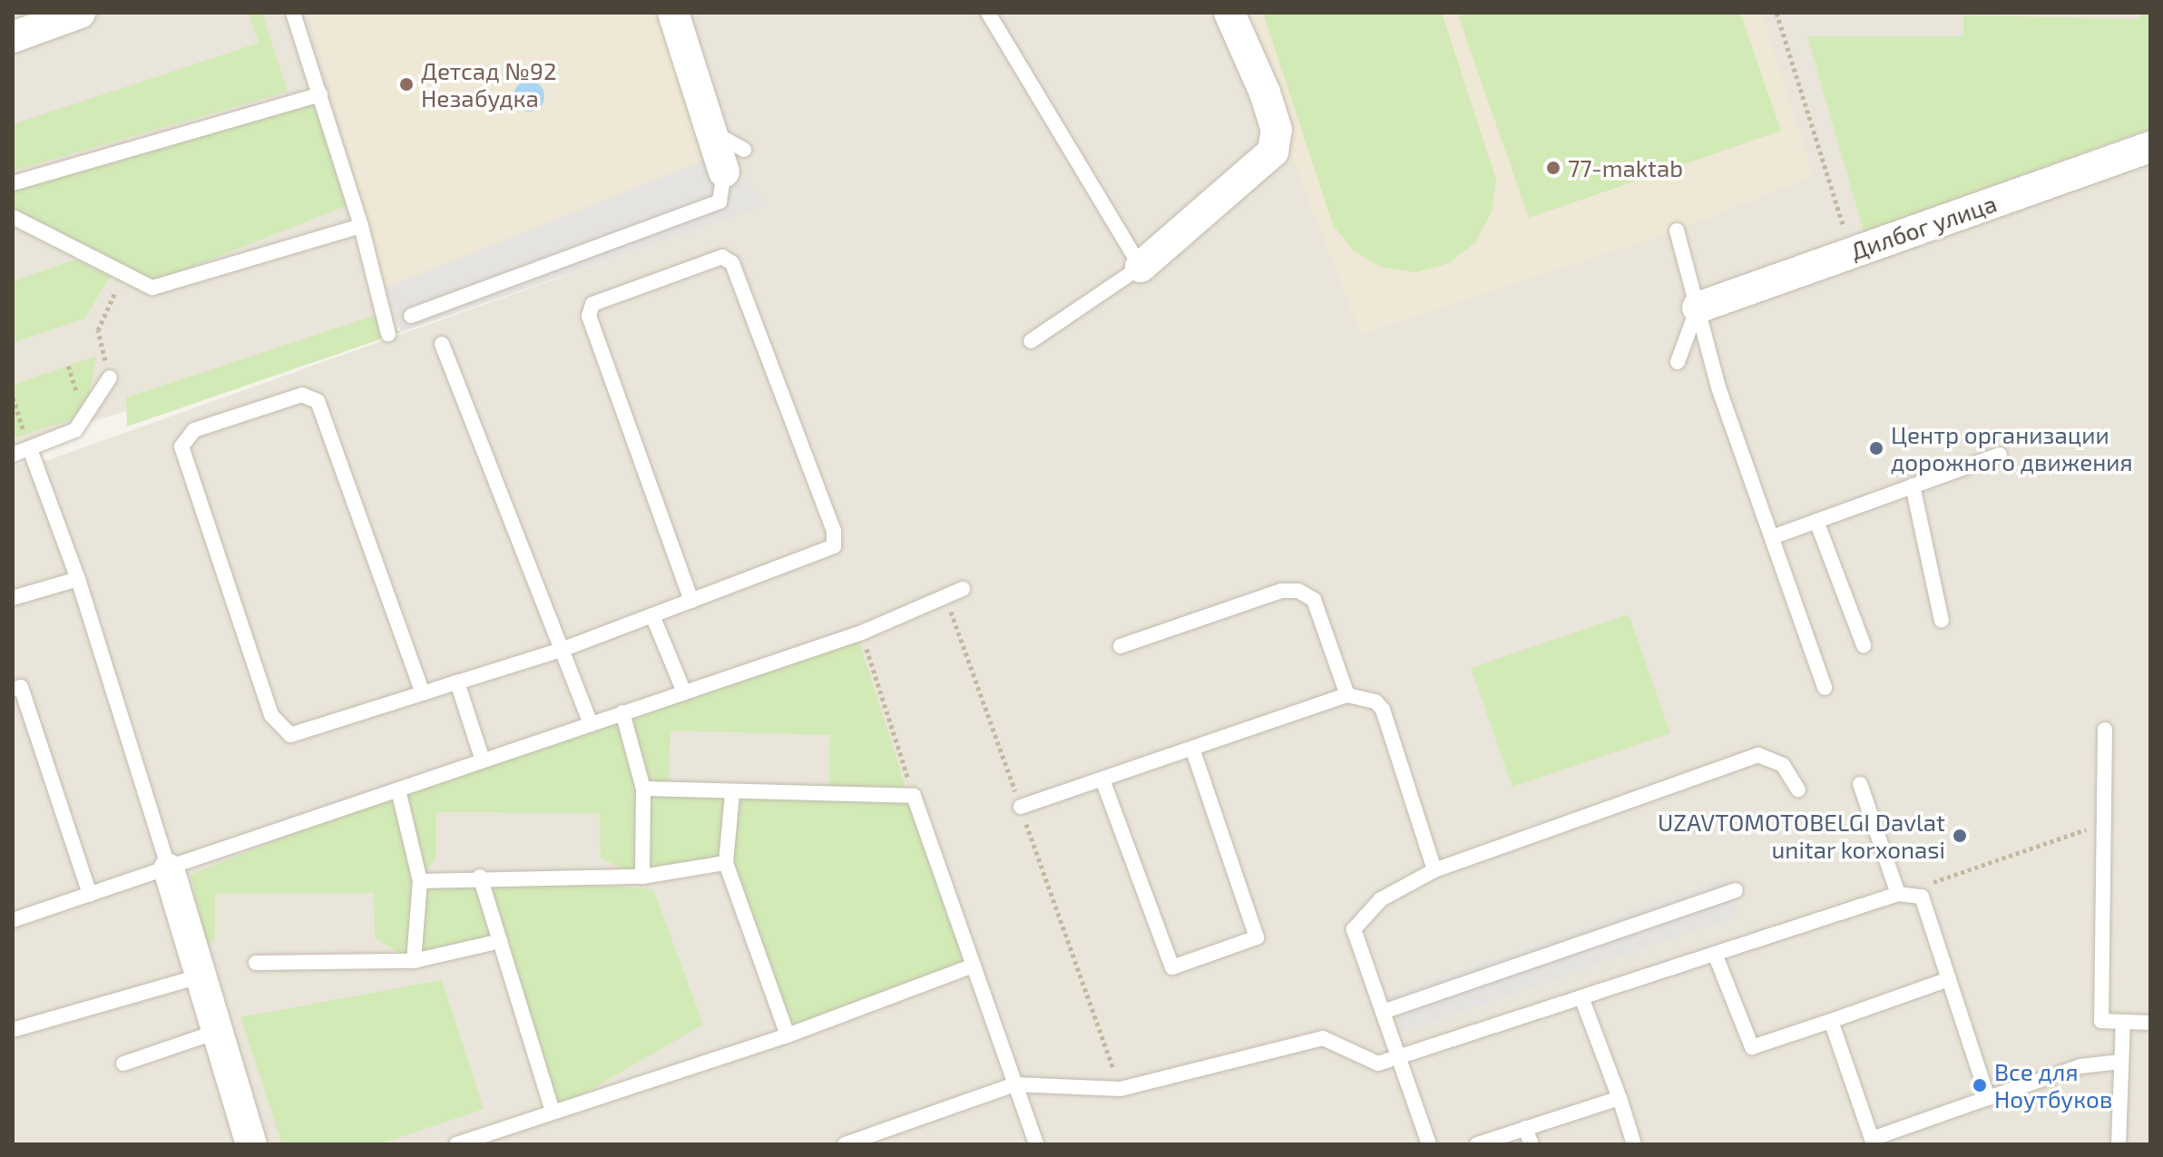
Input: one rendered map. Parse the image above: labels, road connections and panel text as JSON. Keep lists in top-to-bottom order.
{
  "streets": {
    "street": ["Дилбог улица"]
  },
  "places": [
    "Детсад №92 Незабудка",
    "77-maktab",
    "Центр организации дорожного движения",
    "UZAVTOMOTOBELGI Davlat unitar korxonasi",
    "Все для Ноутбуков"
  ]
}
